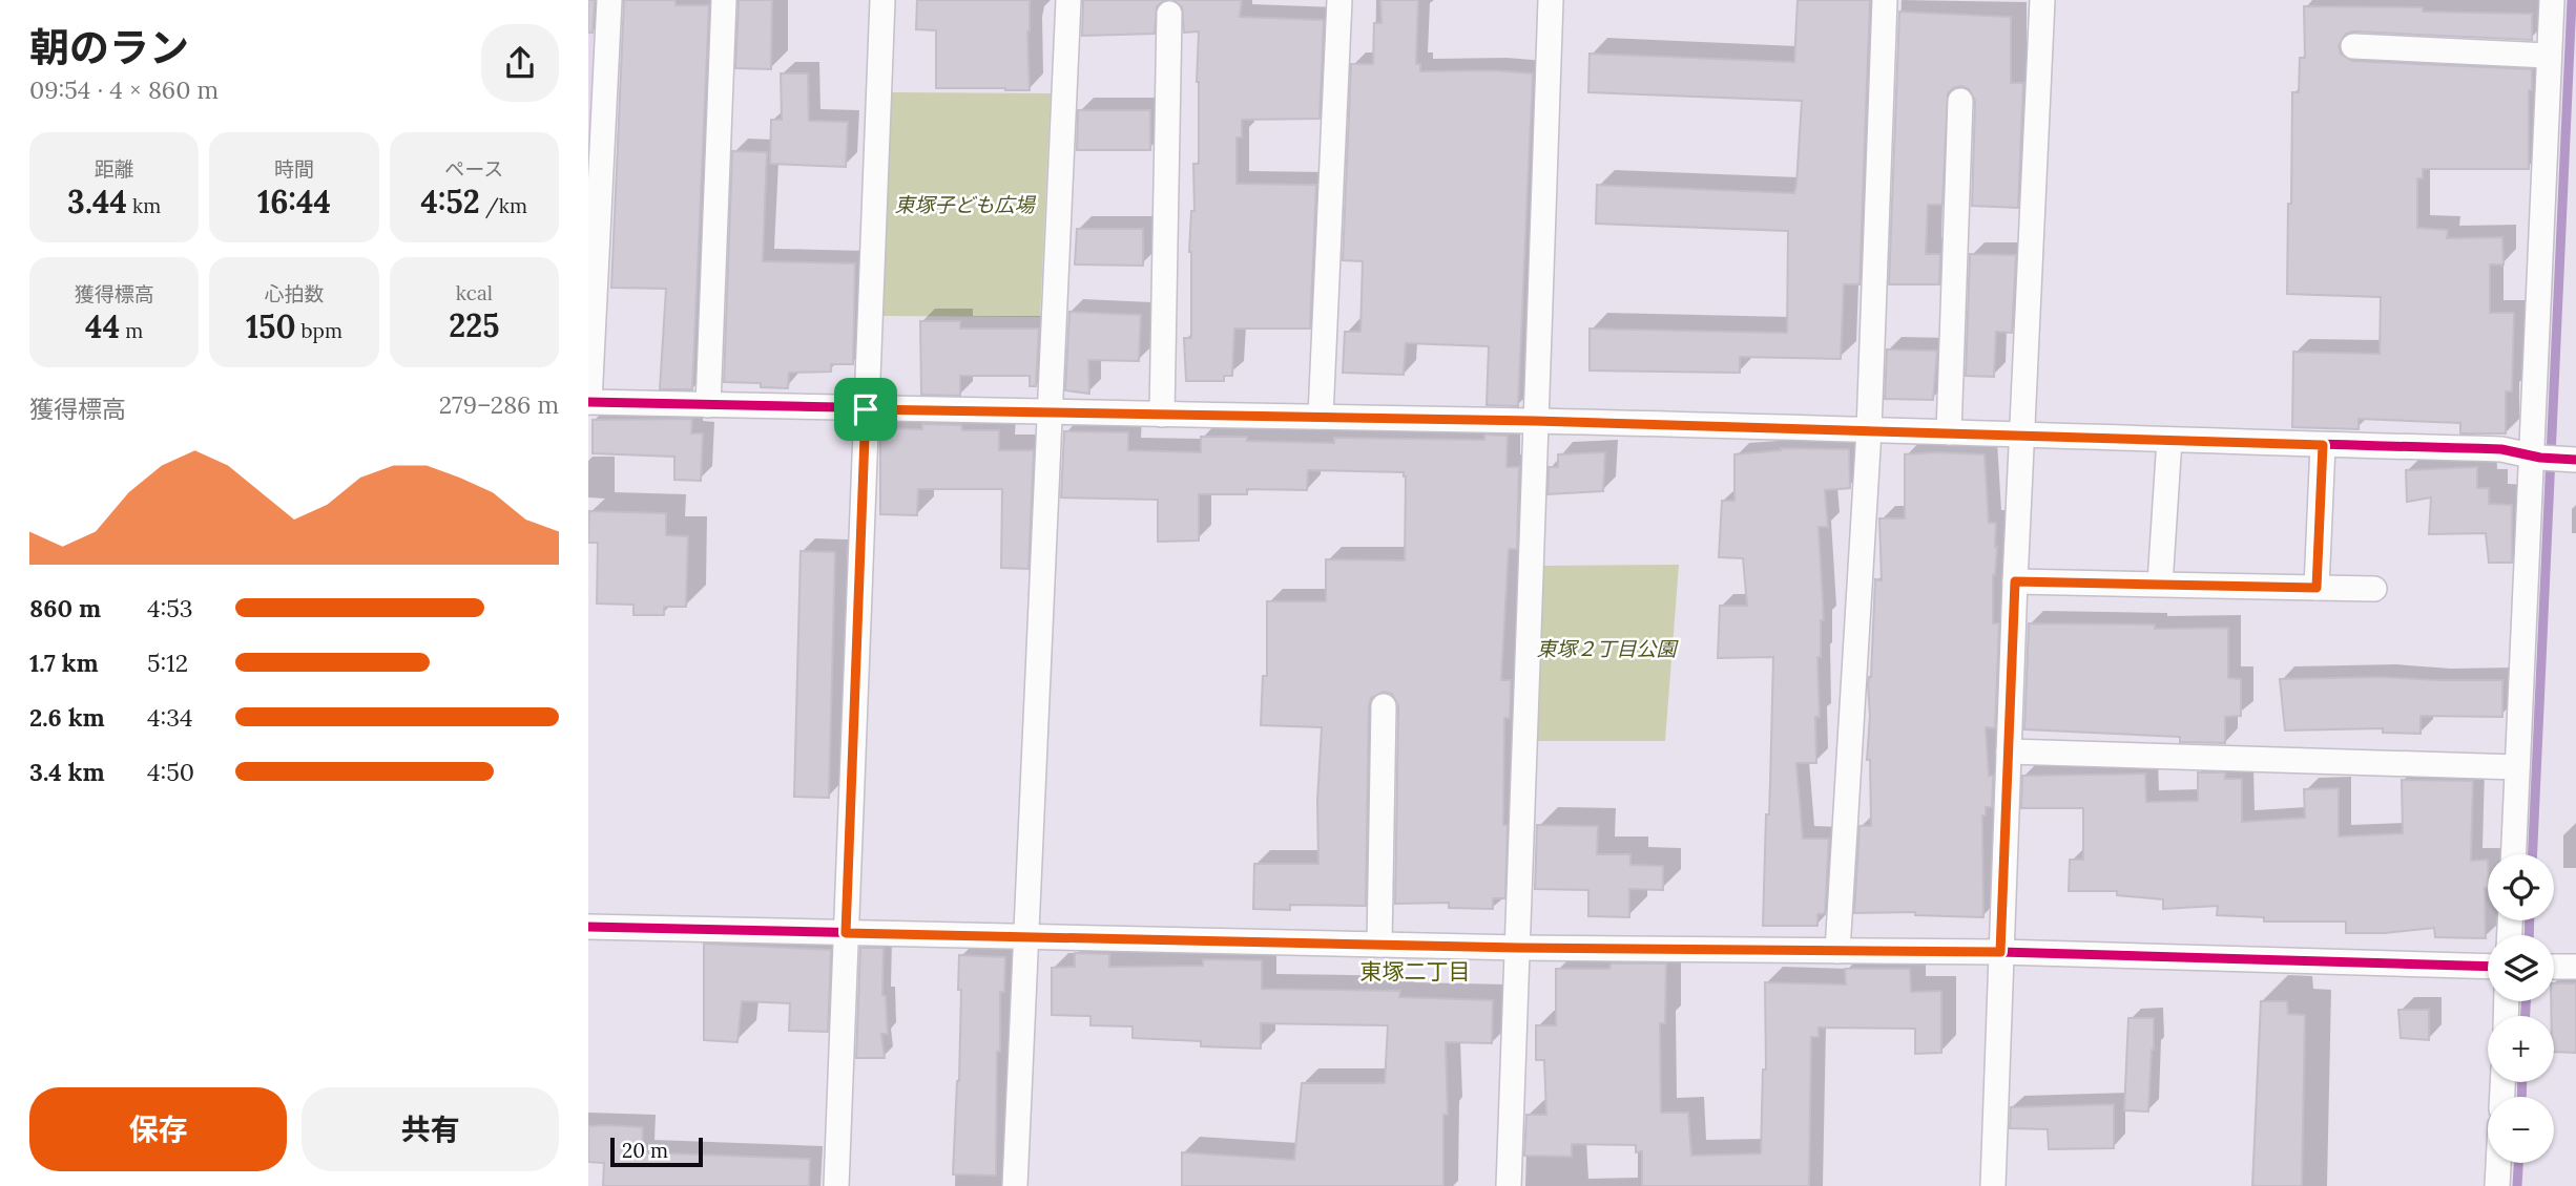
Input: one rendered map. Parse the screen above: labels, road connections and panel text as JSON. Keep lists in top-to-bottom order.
{
  "districts": ["東塚二丁目"],
  "parks": ["東塚子ども広場", "東塚２丁目公園"],
  "scale_bar": "20 m",
  "page": {
    "heading": ["朝のラン", "09:54 · 4 × 860 m"],
    "stats": [
      ["距離", "3.44 km"],
      ["時間", "16:44"],
      ["ペース", "4:52 /km"],
      ["獲得標高", "44 m"],
      ["心拍数", "150 bpm"],
      ["kcal", "225"]
    ],
    "chart": ["獲得標高", "279–286 m"],
    "list": [
      {
        "name": "860 m",
        "note": "4:53"
      },
      {
        "name": "1.7 km",
        "note": "5:12"
      },
      {
        "name": "2.6 km",
        "note": "4:34"
      },
      {
        "name": "3.4 km",
        "note": "4:50"
      }
    ],
    "map_buttons": ["+", "−"],
    "buttons": ["保存", "共有"],
    "scale": "20 m"
  }
}
